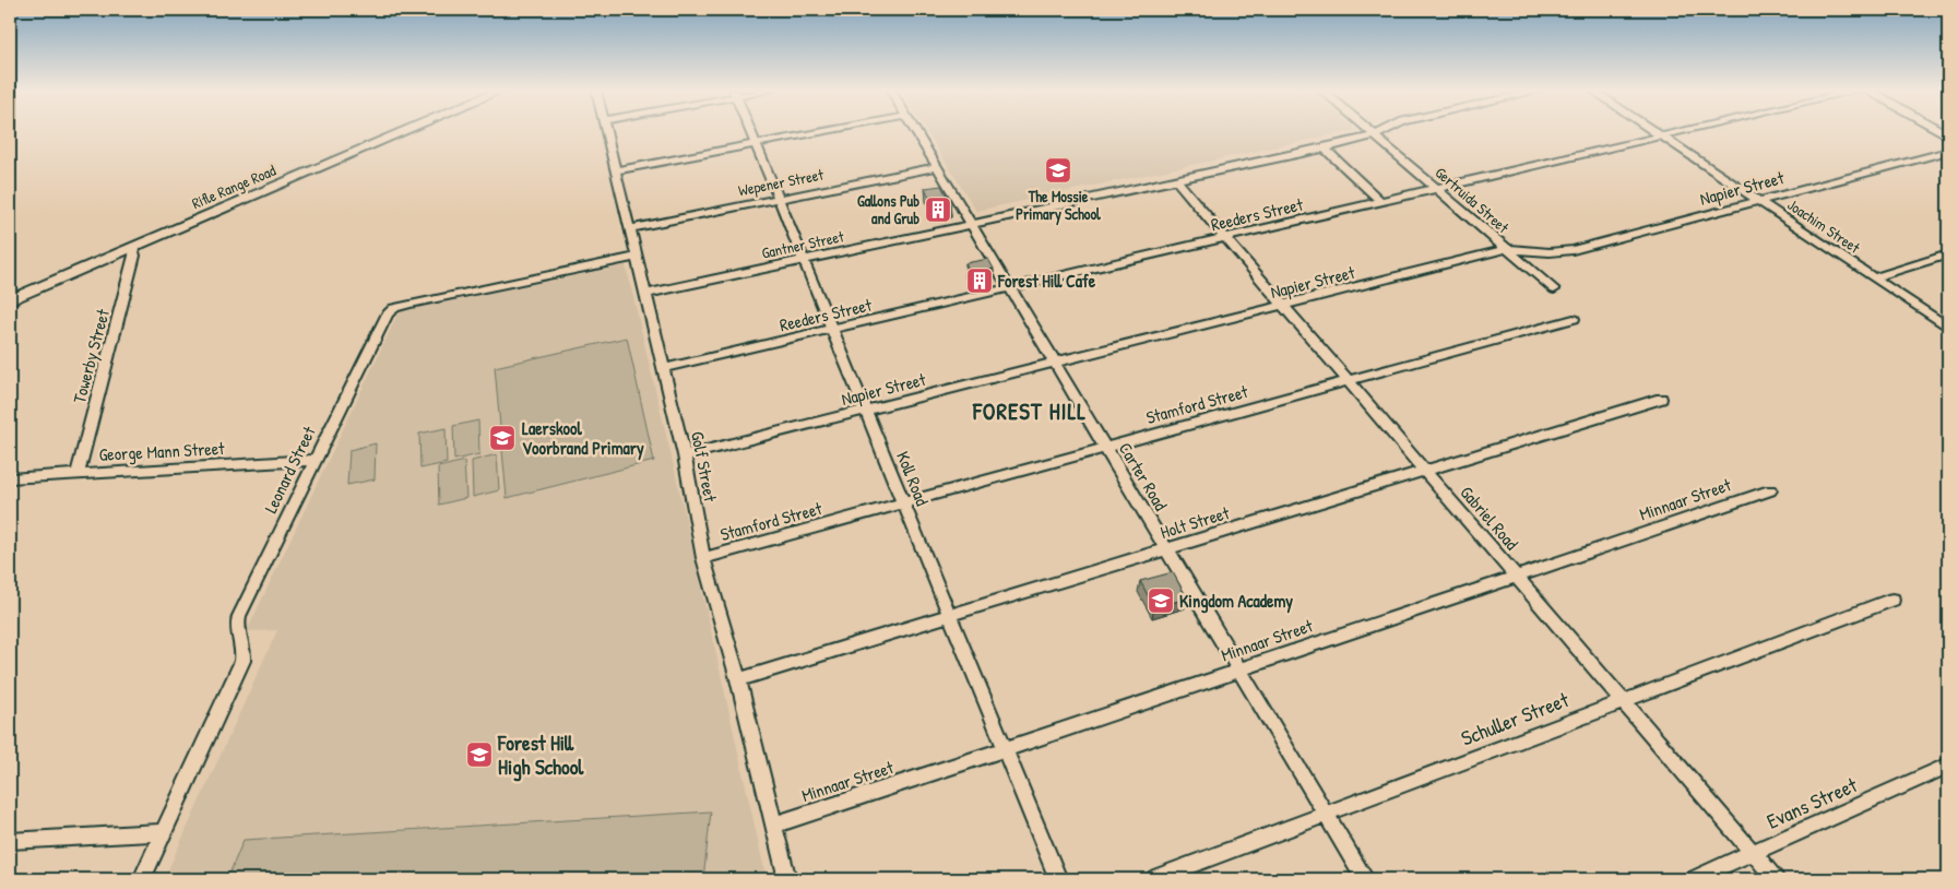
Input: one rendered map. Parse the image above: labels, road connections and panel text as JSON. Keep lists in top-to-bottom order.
{
  "streets": {
    "main road": ["Rifle Range Road"],
    "street": [
      "Wepener Street",
      "Napier Street",
      "Gertruida Street",
      "Reeders Street",
      "Joachim Street",
      "Gantner Street",
      "Towerby Street",
      "Stamford Street",
      "George Mann Street",
      "Golf Street",
      "Leonard Street",
      "Carter Road",
      "Koll Road",
      "Minnaar Street",
      "Gabriel Road",
      "Holt Street",
      "Schuller Street",
      "Evans Street"
    ]
  },
  "crossings": [
    ["Wepener Street", "Golf Street"],
    ["Wepener Street", "Carter Road"],
    ["Wepener Street", "Koll Road"],
    ["Rifle Range Road", "Towerby Street"],
    ["Napier Street", "Gertruida Street"],
    ["Napier Street", "Joachim Street"],
    ["Napier Street", "Golf Street"],
    ["Napier Street", "Carter Road"],
    ["Napier Street", "Koll Road"],
    ["Napier Street", "Gabriel Road"],
    ["Gertruida Street", "Reeders Street"],
    ["Gertruida Street", "Gantner Street"],
    ["Reeders Street", "Joachim Street"],
    ["Reeders Street", "Golf Street"],
    ["Reeders Street", "Carter Road"],
    ["Reeders Street", "Koll Road"],
    ["Reeders Street", "Gabriel Road"],
    ["Gantner Street", "Golf Street"],
    ["Gantner Street", "Carter Road"],
    ["Gantner Street", "Koll Road"],
    ["Gantner Street", "Gabriel Road"],
    ["Towerby Street", "George Mann Street"],
    ["Stamford Street", "Golf Street"],
    ["Stamford Street", "Carter Road"],
    ["Stamford Street", "Koll Road"],
    ["Stamford Street", "Gabriel Road"],
    ["George Mann Street", "Leonard Street"],
    ["Golf Street", "Leonard Street"],
    ["Golf Street", "Minnaar Street"],
    ["Golf Street", "Holt Street"],
    ["Carter Road", "Minnaar Street"],
    ["Carter Road", "Holt Street"],
    ["Carter Road", "Schuller Street"],
    ["Koll Road", "Minnaar Street"],
    ["Koll Road", "Holt Street"],
    ["Minnaar Street", "Gabriel Road"],
    ["Gabriel Road", "Holt Street"],
    ["Gabriel Road", "Schuller Street"],
    ["Gabriel Road", "Evans Street"]
  ],
  "districts": ["FOREST HILL"],
  "places": {
    "school or university": [
      "The Mossie Primary School",
      "Laerskool Voorbrand Primary",
      "Kingdom Academy",
      "Forest Hill High School"
    ],
    "building": ["Gallons Pub and Grub", "Forest Hill Cafe"]
  }
}
